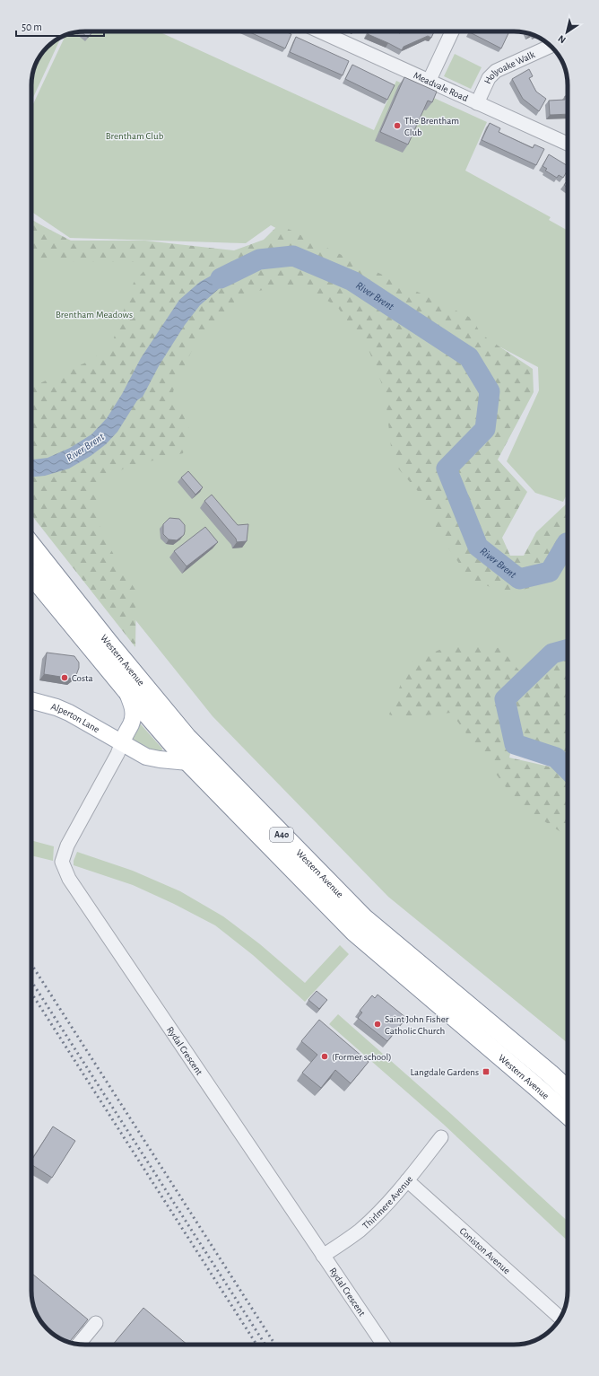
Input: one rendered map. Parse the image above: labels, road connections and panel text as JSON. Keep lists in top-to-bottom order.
{
  "streets": {
    "highway": ["Western Avenue", "A40"],
    "main road": ["Alperton Lane"],
    "street": [
      "Holyoake Walk",
      "Meadvale Road",
      "Rydal Crescent",
      "Thirlmere Avenue",
      "Coniston Avenue"
    ]
  },
  "crossings": [
    ["Holyoake Walk", "Meadvale Road"],
    ["Western Avenue", "Alperton Lane"],
    ["Alperton Lane", "Rydal Crescent"],
    ["Rydal Crescent", "Thirlmere Avenue"],
    ["Thirlmere Avenue", "Coniston Avenue"]
  ],
  "water": ["River Brent"],
  "parks": ["Brentham Club", "Brentham Meadows"],
  "places": {
    "other": [
      "The Brentham Club",
      "Costa",
      "Saint John Fisher Catholic Church",
      "(Former school)"
    ],
    "transit": ["Langdale Gardens"]
  },
  "scale_bar": "50 m",
  "north": "bottom left"
}
